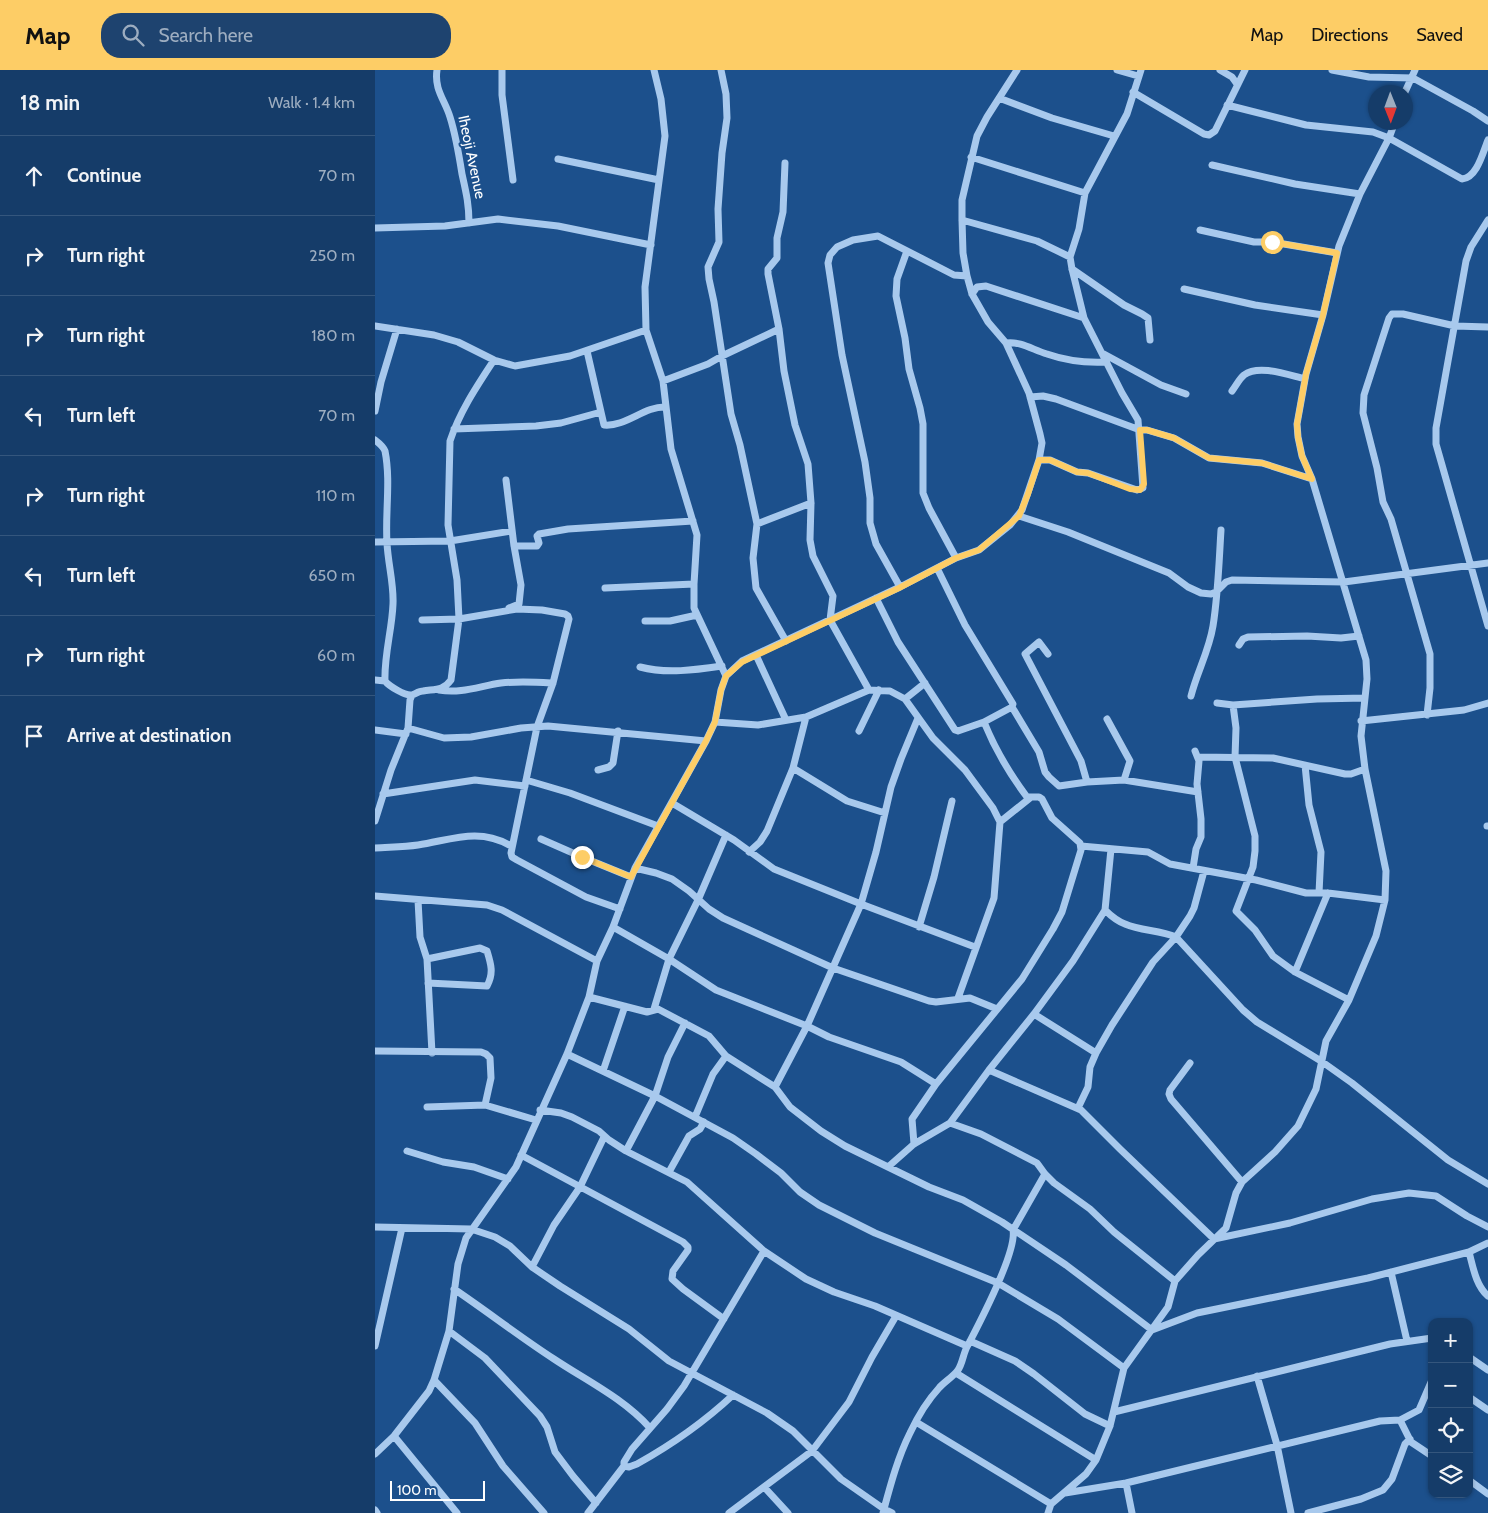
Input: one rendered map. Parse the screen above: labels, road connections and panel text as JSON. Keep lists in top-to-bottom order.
{
  "streets": {
    "street": ["Iheoji Avenue"]
  },
  "scale_bar": "100 m",
  "north": "bottom",
  "page": {
    "header": "Map",
    "search": "Search here",
    "nav": ["Map", "Directions", "Saved"],
    "heading": ["18 min", "Walk · 1.4 km"],
    "list": [
      ["Continue", "70 m"],
      ["Turn right", "250 m"],
      ["Turn right", "180 m"],
      ["Turn left", "70 m"],
      ["Turn right", "110 m"],
      ["Turn left", "650 m"],
      ["Turn right", "60 m"],
      "Arrive at destination"
    ],
    "map_buttons": ["+", "−"],
    "scale": "100 m"
  }
}
